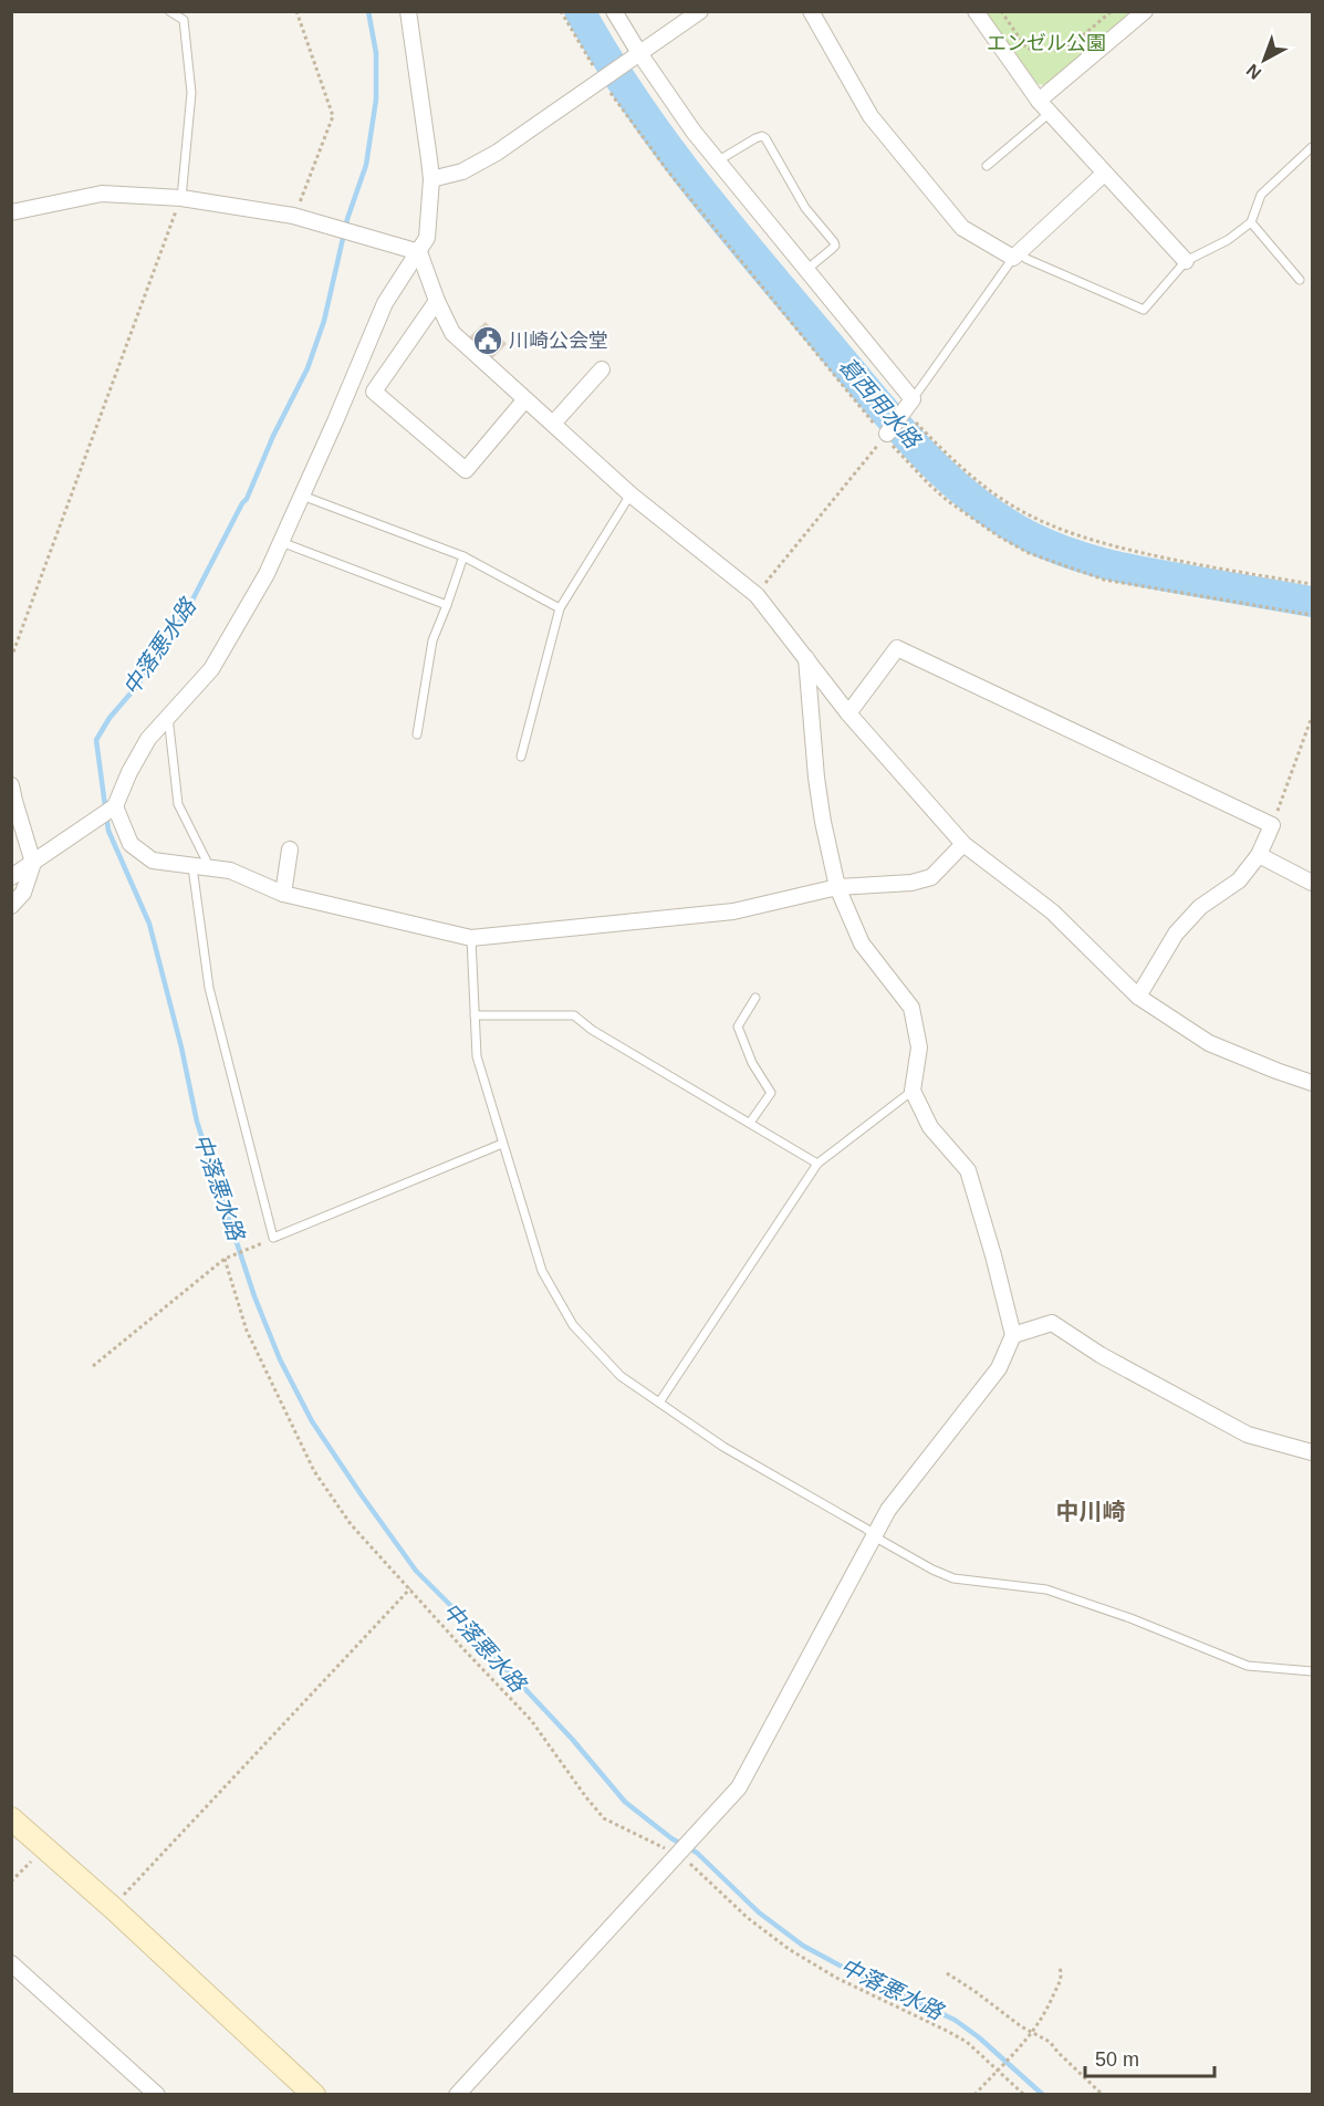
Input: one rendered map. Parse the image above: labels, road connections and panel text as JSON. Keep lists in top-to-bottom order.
{
  "districts": ["中川崎"],
  "water": ["葛西用水路", "中落悪水路"],
  "parks": ["エンゼル公園"],
  "places": {
    "public building": ["川崎公会堂"]
  },
  "scale_bar": "50 m",
  "north": "bottom left"
}
